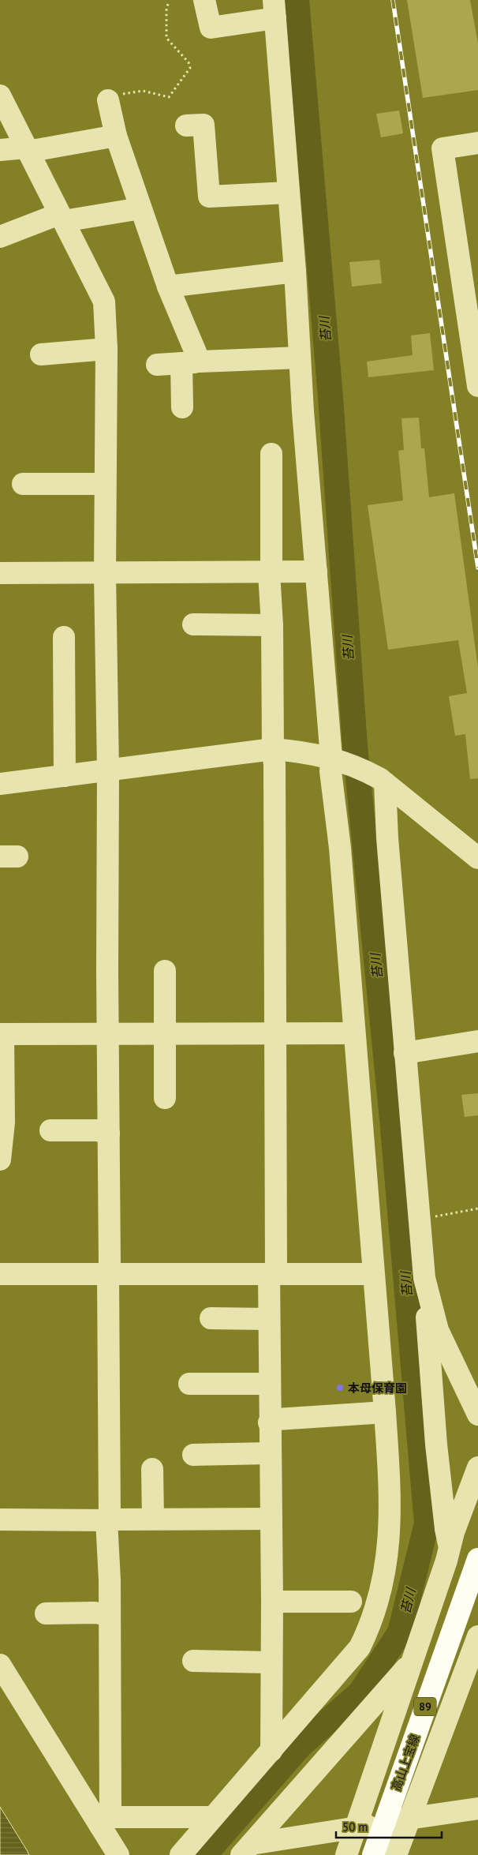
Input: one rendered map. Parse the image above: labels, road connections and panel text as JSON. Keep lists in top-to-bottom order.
{
  "streets": {
    "main road": ["89", "高山上宝線"]
  },
  "water": ["苔川"],
  "places": ["本母保育園"],
  "scale_bar": "50 m"
}
